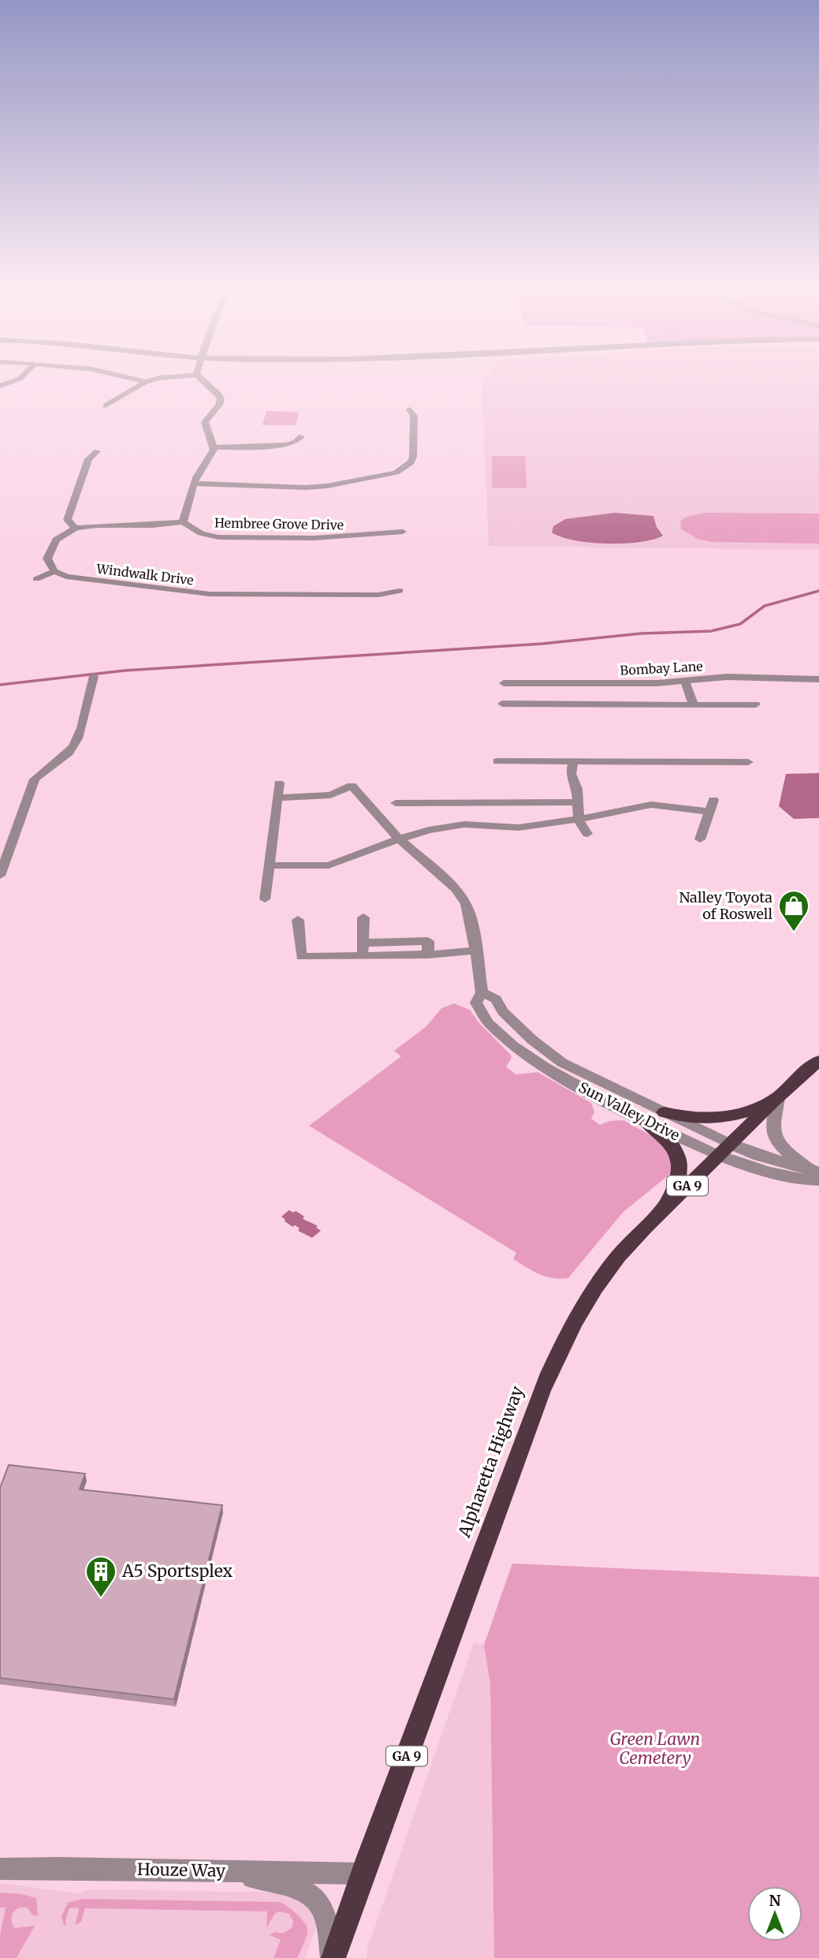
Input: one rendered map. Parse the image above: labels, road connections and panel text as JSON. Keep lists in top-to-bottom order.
{
  "streets": {
    "highway": ["GA 9", "Alpharetta Highway"],
    "street": [
      "Hembree Grove Drive",
      "Windwalk Drive",
      "Bombay Lane",
      "Sun Valley Drive",
      "Houze Way"
    ]
  },
  "crossings": [
    ["Sun Valley Drive", "Alpharetta Highway"],
    ["Alpharetta Highway", "Houze Way"]
  ],
  "parks": ["Green Lawn Cemetery"],
  "places": {
    "shop": ["Nalley Toyota of Roswell"],
    "building": ["A5 Sportsplex"]
  },
  "north": "top"
}
